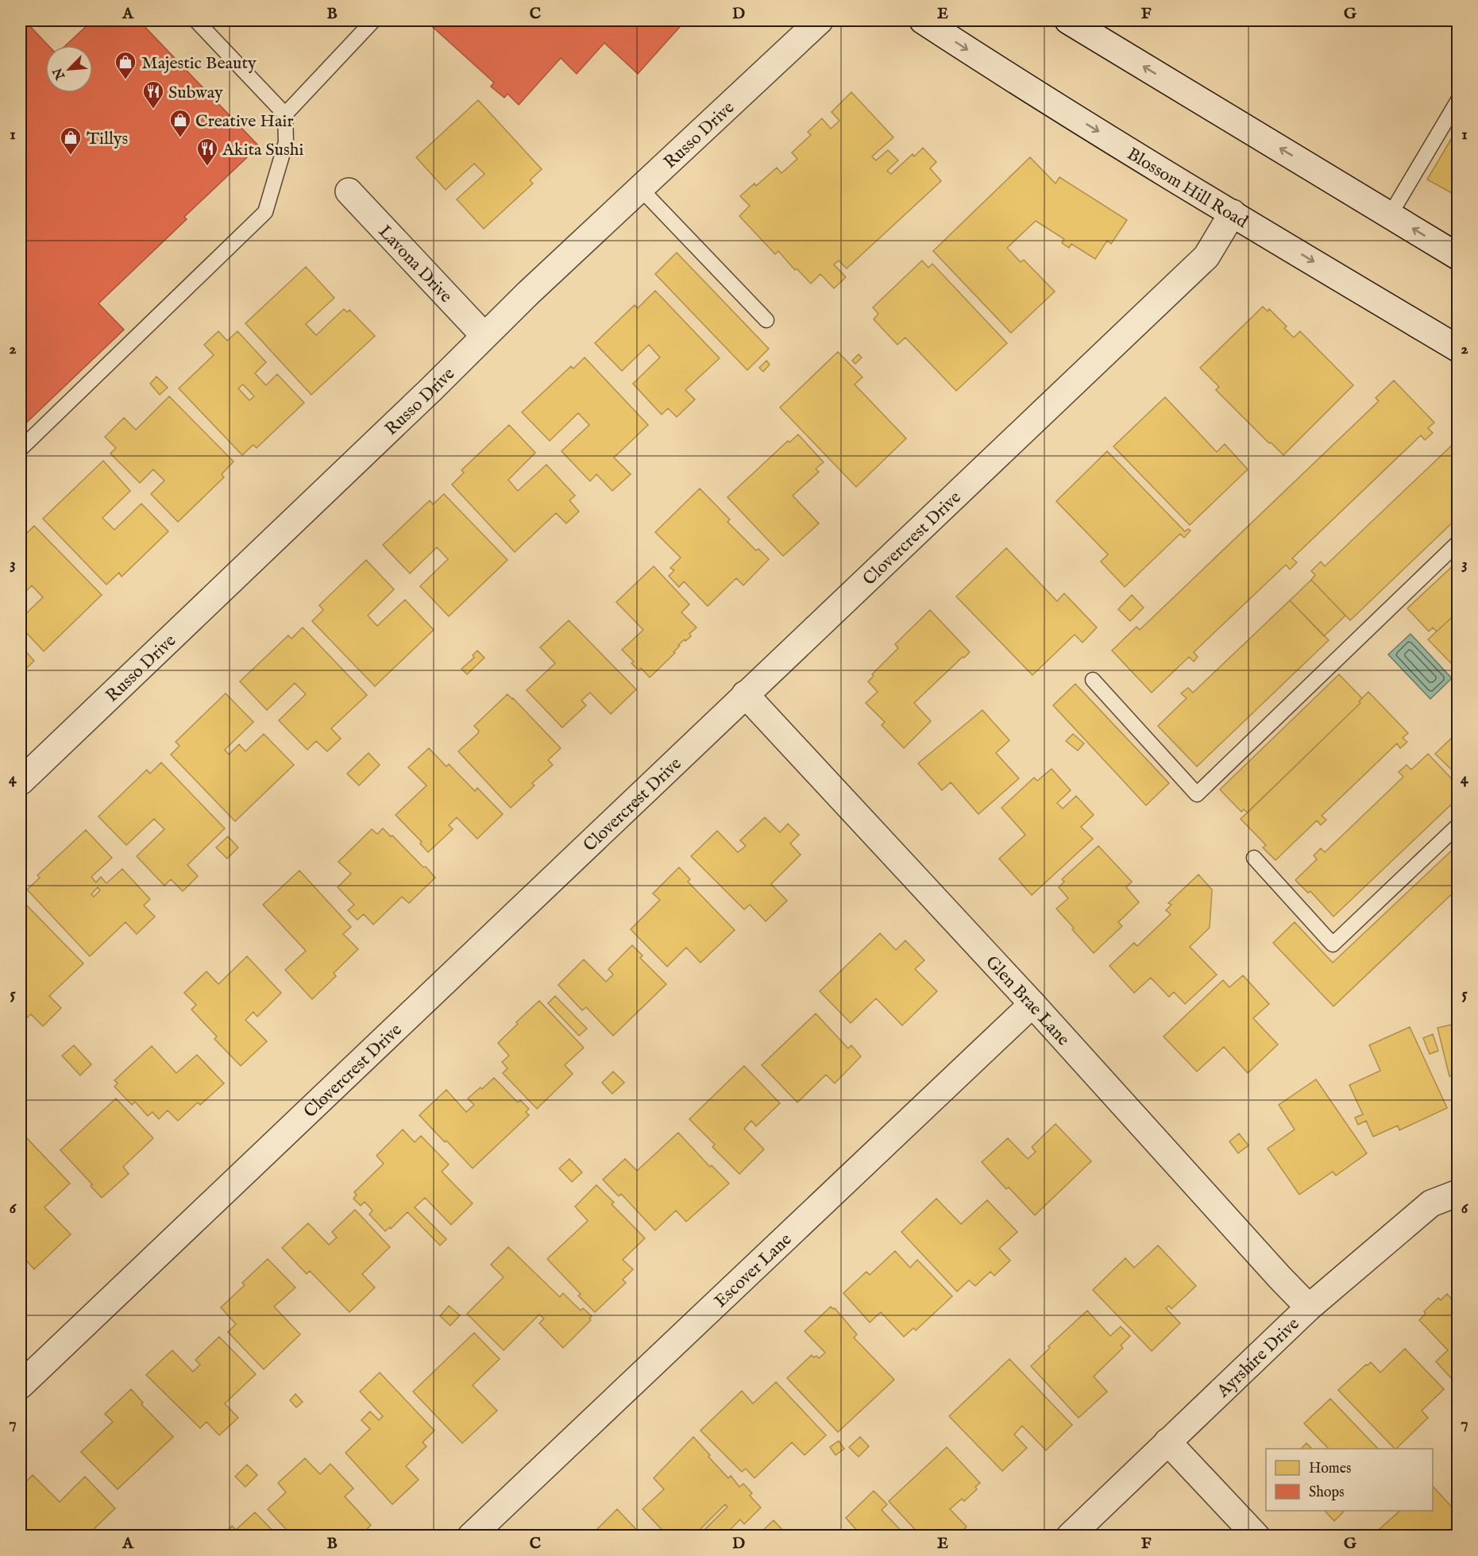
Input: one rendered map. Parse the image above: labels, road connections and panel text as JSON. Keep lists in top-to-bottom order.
{
  "streets": {
    "street": [
      "Russo Drive",
      "Blossom Hill Road",
      "Lavona Drive",
      "Clovercrest Drive",
      "Glen Brae Lane",
      "Escover Lane",
      "Ayrshire Drive"
    ]
  },
  "crossings": [
    ["Russo Drive", "Lavona Drive"],
    ["Blossom Hill Road", "Clovercrest Drive"],
    ["Clovercrest Drive", "Glen Brae Lane"],
    ["Glen Brae Lane", "Escover Lane"],
    ["Glen Brae Lane", "Ayrshire Drive"]
  ],
  "places": {
    "shop": ["Majestic Beauty", "Creative Hair", "Tillys"],
    "restaurant": ["Subway", "Akita Sushi"]
  },
  "legend": ["Homes", "Shops"],
  "north": "bottom left",
  "grid": {
    "columns": [
      "A",
      "B",
      "C",
      "D",
      "E",
      "F",
      "G"
    ],
    "rows": [
      "1",
      "2",
      "3",
      "4",
      "5",
      "6",
      "7"
    ]
  }
}
